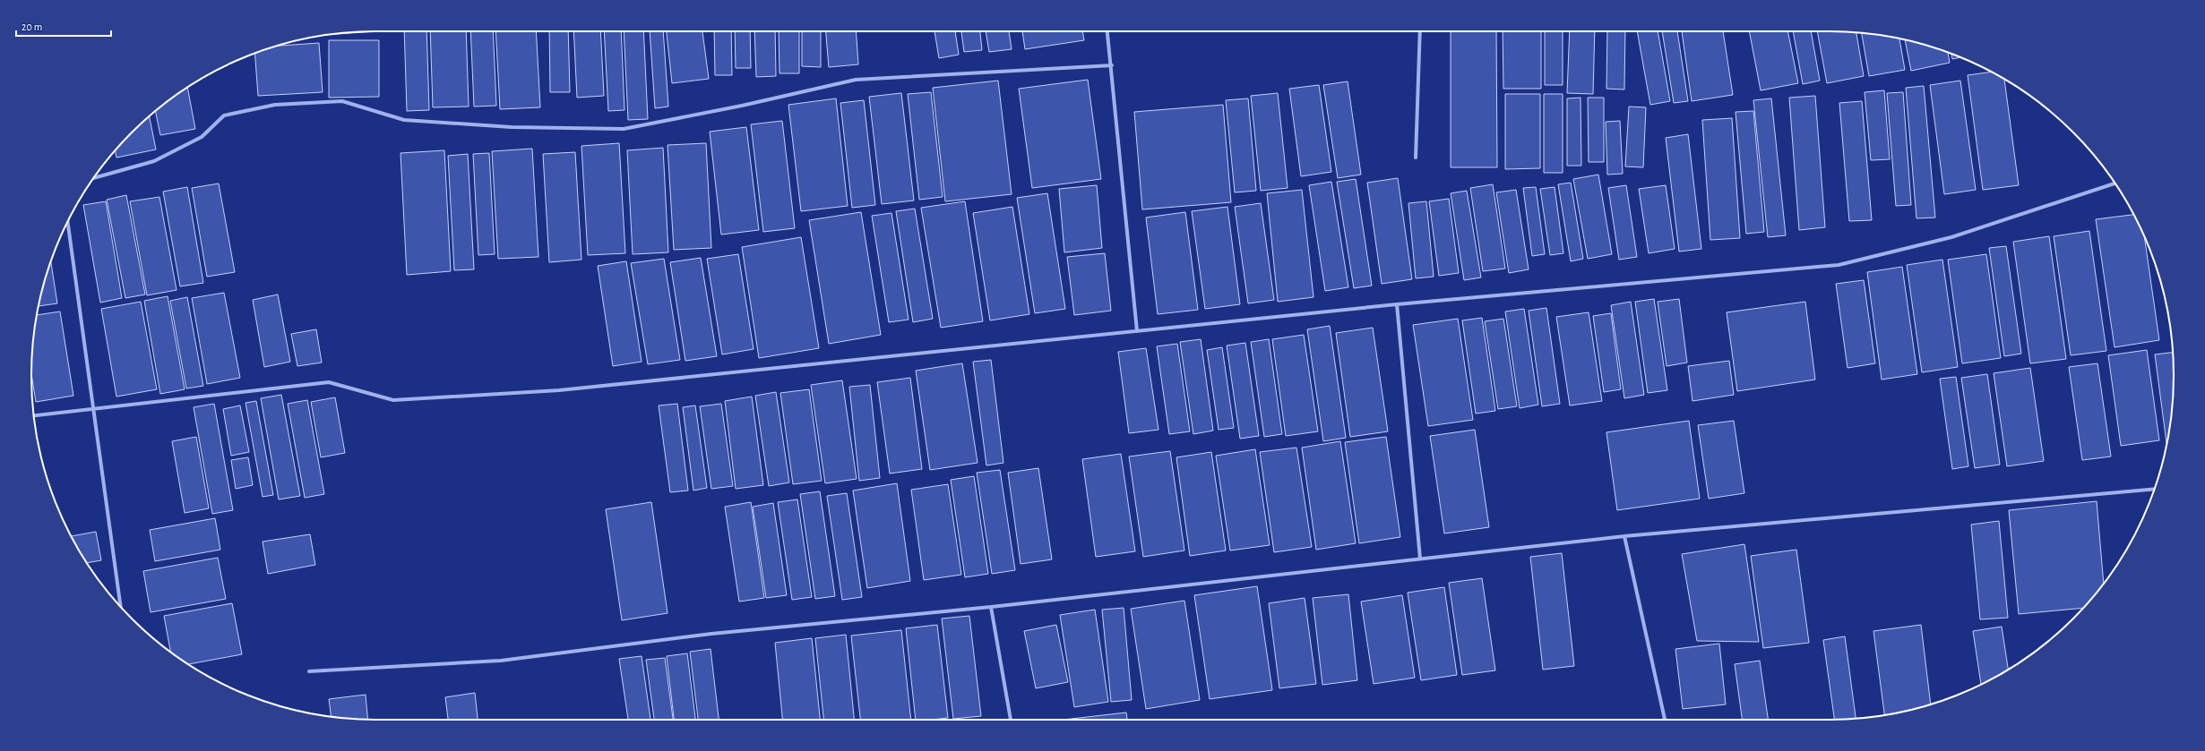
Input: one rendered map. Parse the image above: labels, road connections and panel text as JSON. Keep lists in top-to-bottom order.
{
  "scale_bar": "20 m"
}
